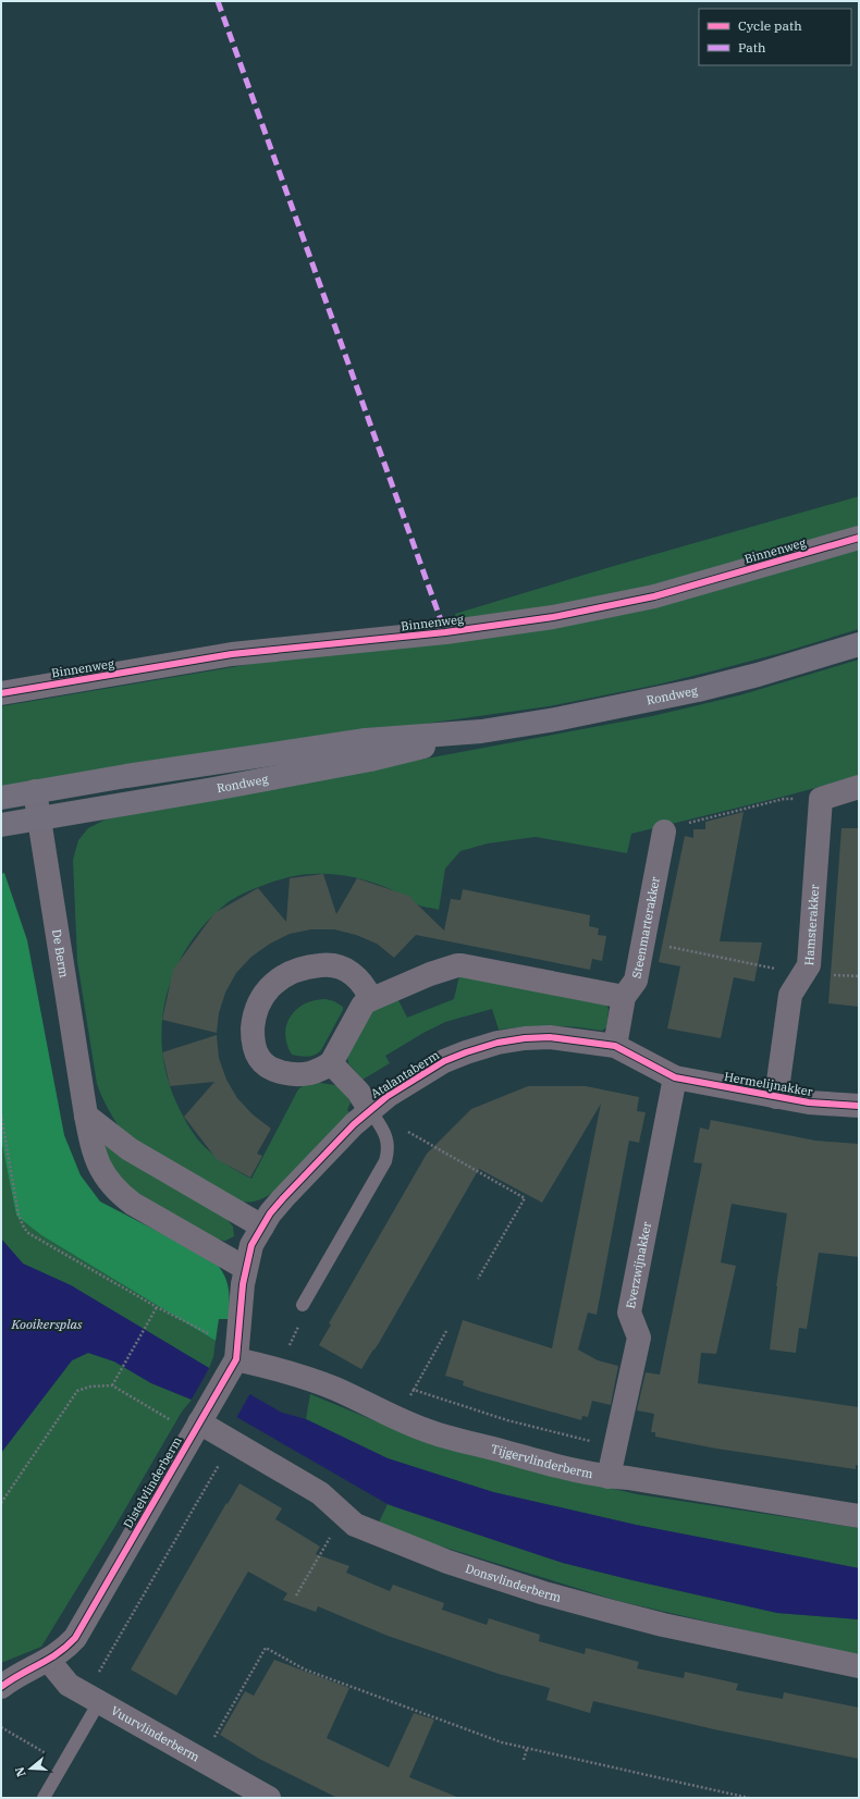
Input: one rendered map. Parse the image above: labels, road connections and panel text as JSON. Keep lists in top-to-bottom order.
{
  "streets": {
    "main road": ["Rondweg"],
    "street": [
      "Binnenweg",
      "Hamsterakker",
      "Steenmarterakker",
      "De Berm",
      "Atalantaberm",
      "Hermelijnakker",
      "Everzwijnakker",
      "Tijgervlinderberm",
      "Distelvlinderberm",
      "Donsvlinderberm",
      "Vuurvlinderberm"
    ]
  },
  "crossings": [
    ["Rondweg", "De Berm"],
    ["Hamsterakker", "Hermelijnakker"],
    ["Steenmarterakker", "Atalantaberm"],
    ["De Berm", "Distelvlinderberm"],
    ["Atalantaberm", "Hermelijnakker"],
    ["Atalantaberm", "Everzwijnakker"],
    ["Atalantaberm", "Distelvlinderberm"],
    ["Hermelijnakker", "Everzwijnakker"],
    ["Everzwijnakker", "Tijgervlinderberm"],
    ["Tijgervlinderberm", "Distelvlinderberm"],
    ["Distelvlinderberm", "Donsvlinderberm"],
    ["Distelvlinderberm", "Vuurvlinderberm"]
  ],
  "water": ["Kooikersplas"],
  "legend": ["Cycle path", "Path"],
  "north": "left"
}
